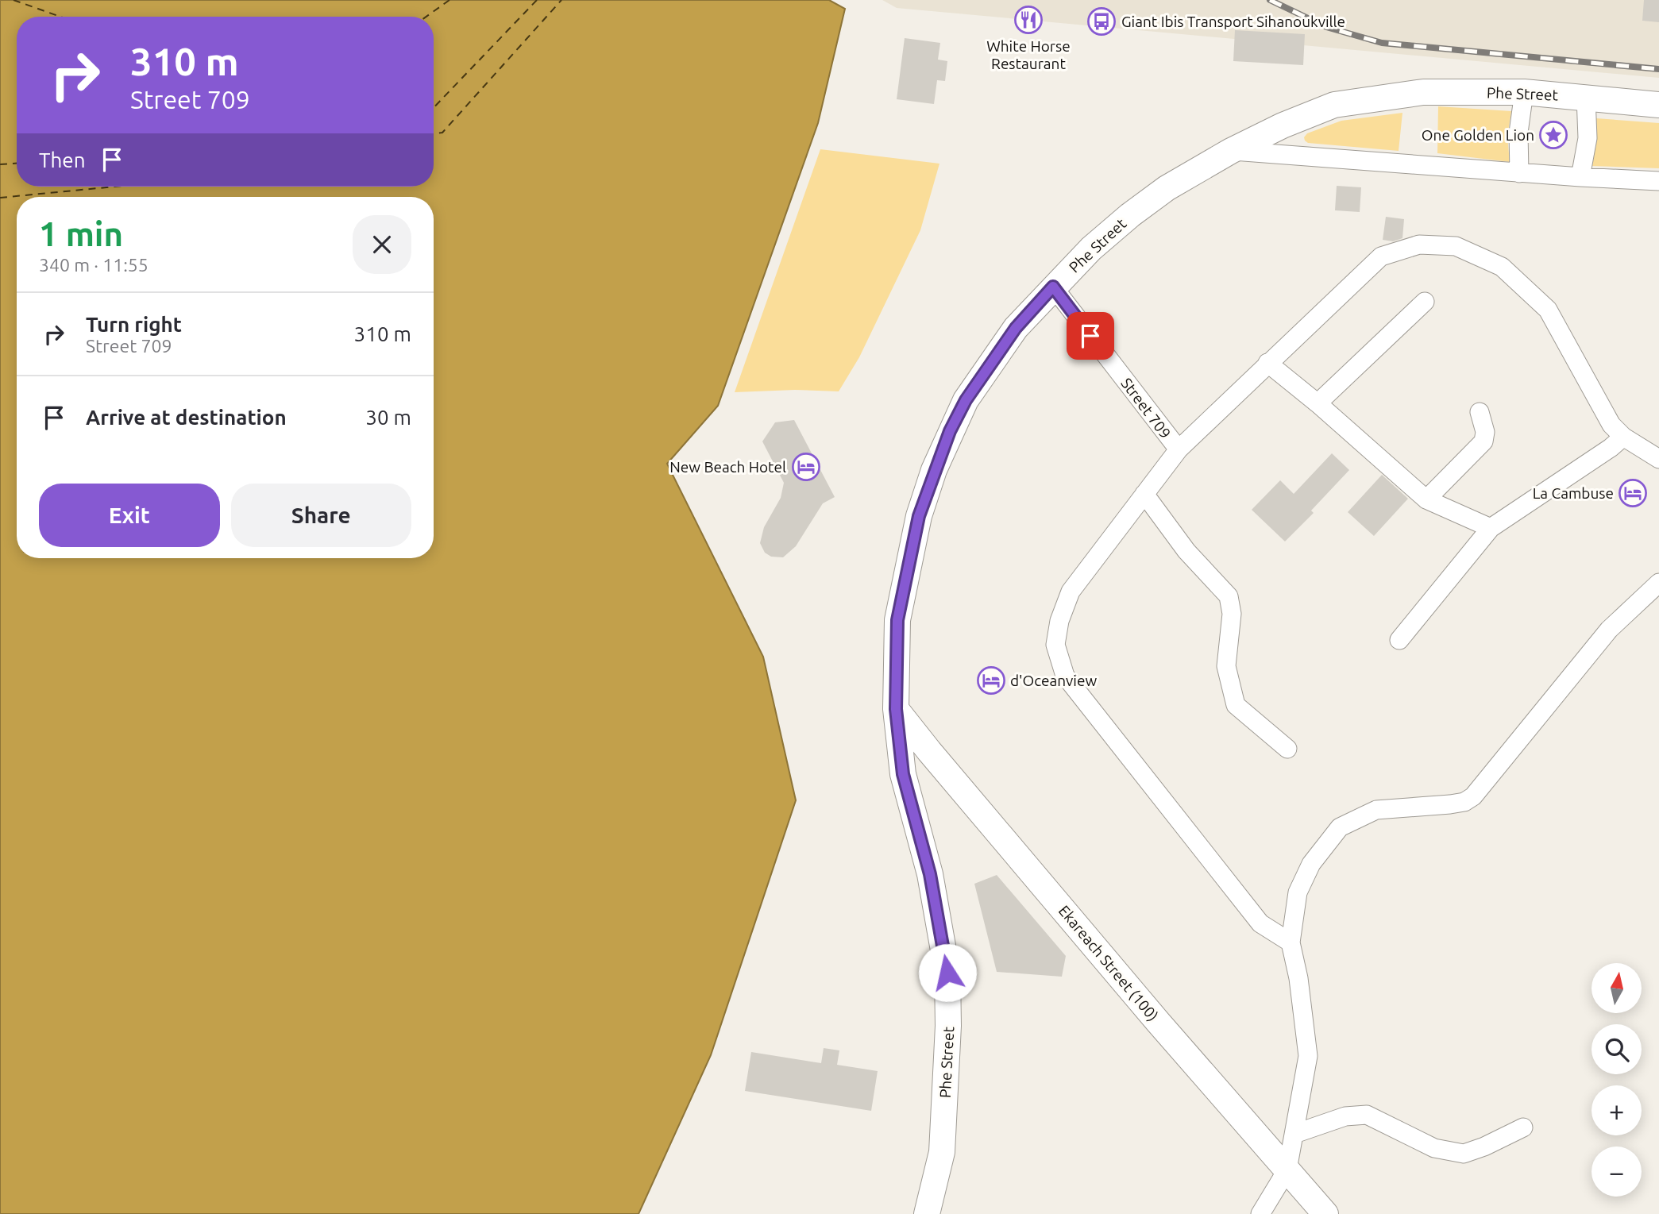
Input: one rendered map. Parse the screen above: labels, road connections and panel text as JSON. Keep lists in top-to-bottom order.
{
  "streets": {
    "street": ["Phe Street", "Street 709", "Ekareach Street (100)"]
  },
  "crossings": [
    ["Phe Street", "Street 709"],
    ["Phe Street", "Ekareach Street (100)"]
  ],
  "places": {
    "restaurant": ["White Horse Restaurant"],
    "bus stop": ["Giant Ibis Transport Sihanoukville"],
    "place": ["One Golden Lion"],
    "hotel": ["New Beach Hotel", "La Cambuse", "d'Oceanview"]
  },
  "north": "top",
  "page": {
    "turn": ["310 m", "Street 709"],
    "then": "Then",
    "heading": ["1 min", "340 m · 11:55"],
    "list": [
      {
        "name": "Turn right",
        "note": "Street 709",
        "value": "310 m"
      },
      {
        "name": "Arrive at destination",
        "value": "30 m"
      }
    ],
    "buttons": ["Exit", "Share"],
    "map_buttons": ["+", "−"]
  }
}
